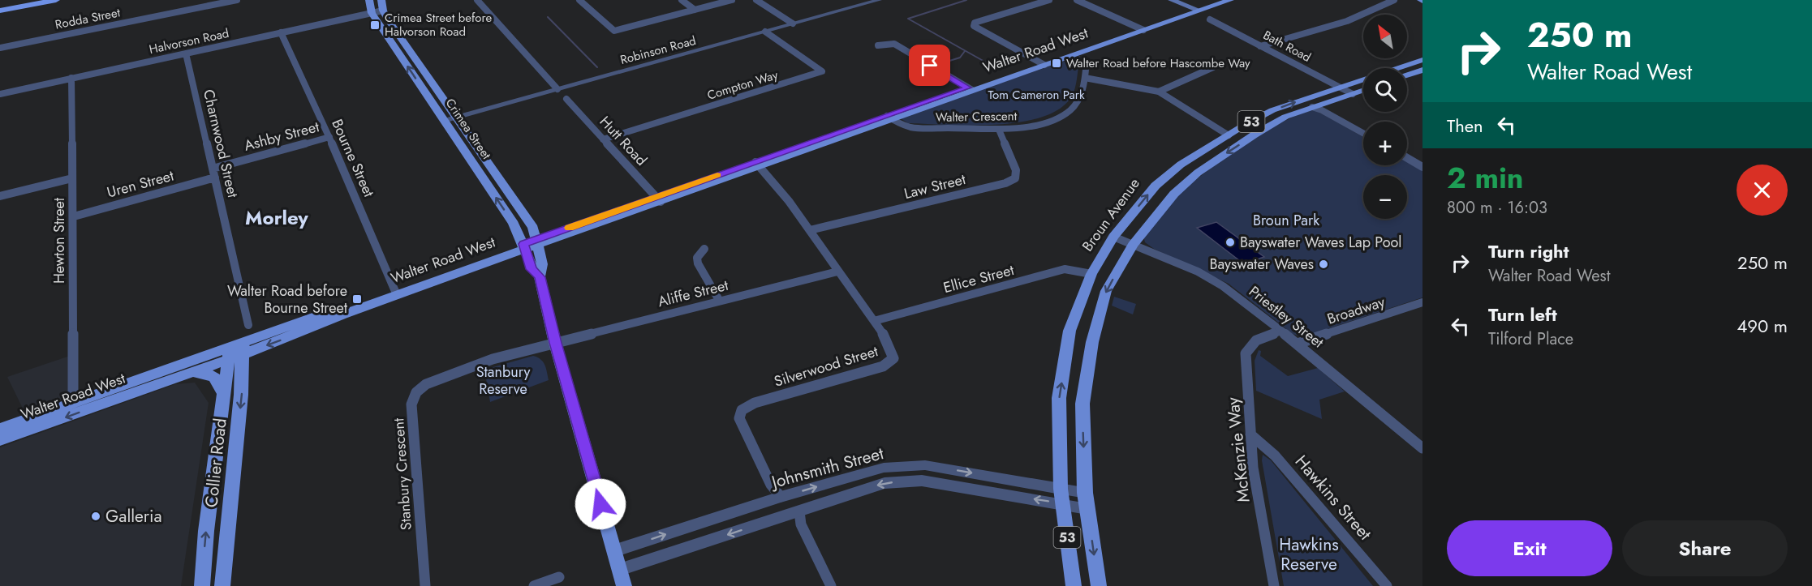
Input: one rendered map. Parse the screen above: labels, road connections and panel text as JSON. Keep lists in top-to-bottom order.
{
  "streets": {
    "main road": [
      "Walter Road West",
      "53",
      "Crimea Street",
      "Broun Avenue",
      "Collier Road"
    ],
    "street": [
      "Rodda Street",
      "Halvorson Road",
      "Bath Road",
      "Robinson Road",
      "Compton Way",
      "Walter Crescent",
      "Ashby Street",
      "Hutt Road",
      "Charnwood Street",
      "Bourne Street",
      "Uren Street",
      "Law Street",
      "Hewton Street",
      "Ellice Street",
      "Aliffe Street",
      "Broadway",
      "Priestley Street",
      "Silverwood Street",
      "McKenzie Way",
      "Johnsmith Street",
      "Stanbury Crescent",
      "Hawkins Street"
    ]
  },
  "crossings": [
    ["Halvorson Road", "Crimea Street"],
    ["Halvorson Road", "Charnwood Street"],
    ["Halvorson Road", "Bourne Street"],
    ["Halvorson Road", "Hewton Street"],
    ["Bath Road", "53"],
    ["Bath Road", "Broun Avenue"],
    ["Robinson Road", "Compton Way"],
    ["Robinson Road", "Crimea Street"],
    ["Walter Road West", "Walter Crescent"],
    ["Walter Road West", "Crimea Street"],
    ["Walter Road West", "Hutt Road"],
    ["Walter Road West", "Bourne Street"],
    ["Walter Road West", "Hewton Street"],
    ["Walter Road West", "Silverwood Street"],
    ["Walter Road West", "Collier Road"],
    ["Compton Way", "Hutt Road"],
    ["Walter Crescent", "Law Street"],
    ["53", "Priestley Street"],
    ["53", "Johnsmith Street"],
    ["Crimea Street", "Aliffe Street"],
    ["Crimea Street", "Johnsmith Street"],
    ["Crimea Street", "Stanbury Crescent"],
    ["Ashby Street", "Charnwood Street"],
    ["Ashby Street", "Bourne Street"],
    ["Charnwood Street", "Uren Street"],
    ["Uren Street", "Hewton Street"],
    ["Law Street", "Silverwood Street"],
    ["Broun Avenue", "Ellice Street"],
    ["Broun Avenue", "Priestley Street"],
    ["Broun Avenue", "Johnsmith Street"],
    ["Ellice Street", "Silverwood Street"],
    ["Aliffe Street", "Silverwood Street"],
    ["Aliffe Street", "Stanbury Crescent"],
    ["Broadway", "Priestley Street"],
    ["Priestley Street", "McKenzie Way"],
    ["Silverwood Street", "Johnsmith Street"],
    ["McKenzie Way", "Hawkins Street"]
  ],
  "districts": ["Morley"],
  "parks": [
    "Tom Cameron Park",
    "Broun Park",
    "Stanbury Reserve",
    "Hawkins Reserve"
  ],
  "places": {
    "transit": ["Crimea Street before Halvorson Road", "Walter Road before Hascombe Way", "Walter Road before Bourne Street"],
    "other": ["Bayswater Waves Lap Pool", "Bayswater Waves", "Galleria"]
  },
  "north": "top left",
  "page": {
    "turn": ["250 m", "Walter Road West"],
    "map_buttons": ["+", "−"],
    "then": "Then",
    "heading": ["2 min", "800 m · 16:03"],
    "list": [
      {
        "name": "Turn right",
        "note": "Walter Road West",
        "value": "250 m"
      },
      {
        "name": "Turn left",
        "note": "Tilford Place",
        "value": "490 m"
      }
    ],
    "buttons": ["Exit", "Share"]
  }
}
